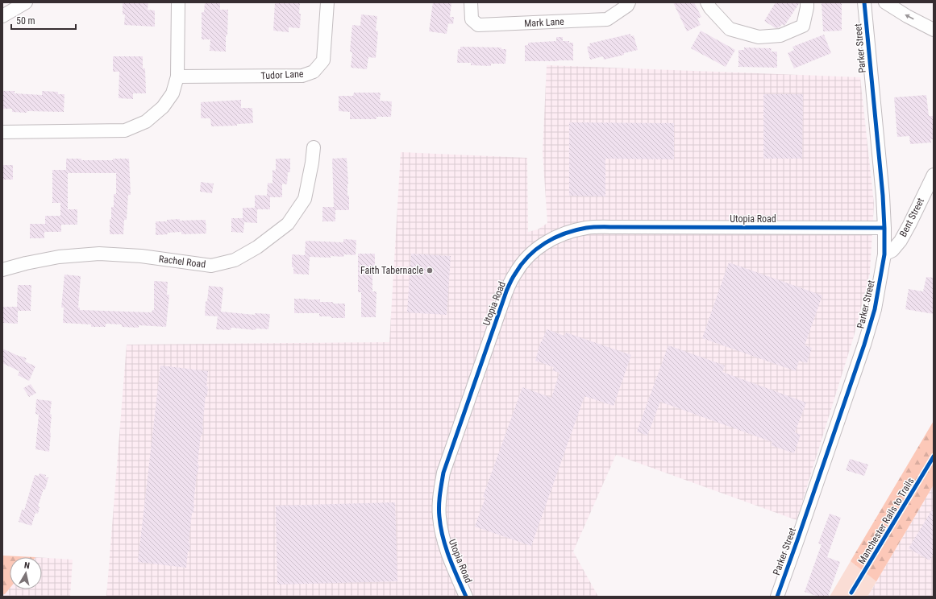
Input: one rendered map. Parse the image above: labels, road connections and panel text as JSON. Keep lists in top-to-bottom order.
{
  "streets": {
    "street": [
      "Mark Lane",
      "Parker Street",
      "Tudor Lane",
      "Bent Street",
      "Utopia Road",
      "Rachel Road"
    ],
    "cycle path": ["Manchester Rails to Trails"]
  },
  "crossings": [
    ["Parker Street", "Bent Street"],
    ["Parker Street", "Utopia Road"]
  ],
  "places": ["Faith Tabernacle"],
  "scale_bar": "50 m",
  "north": "top"
}
